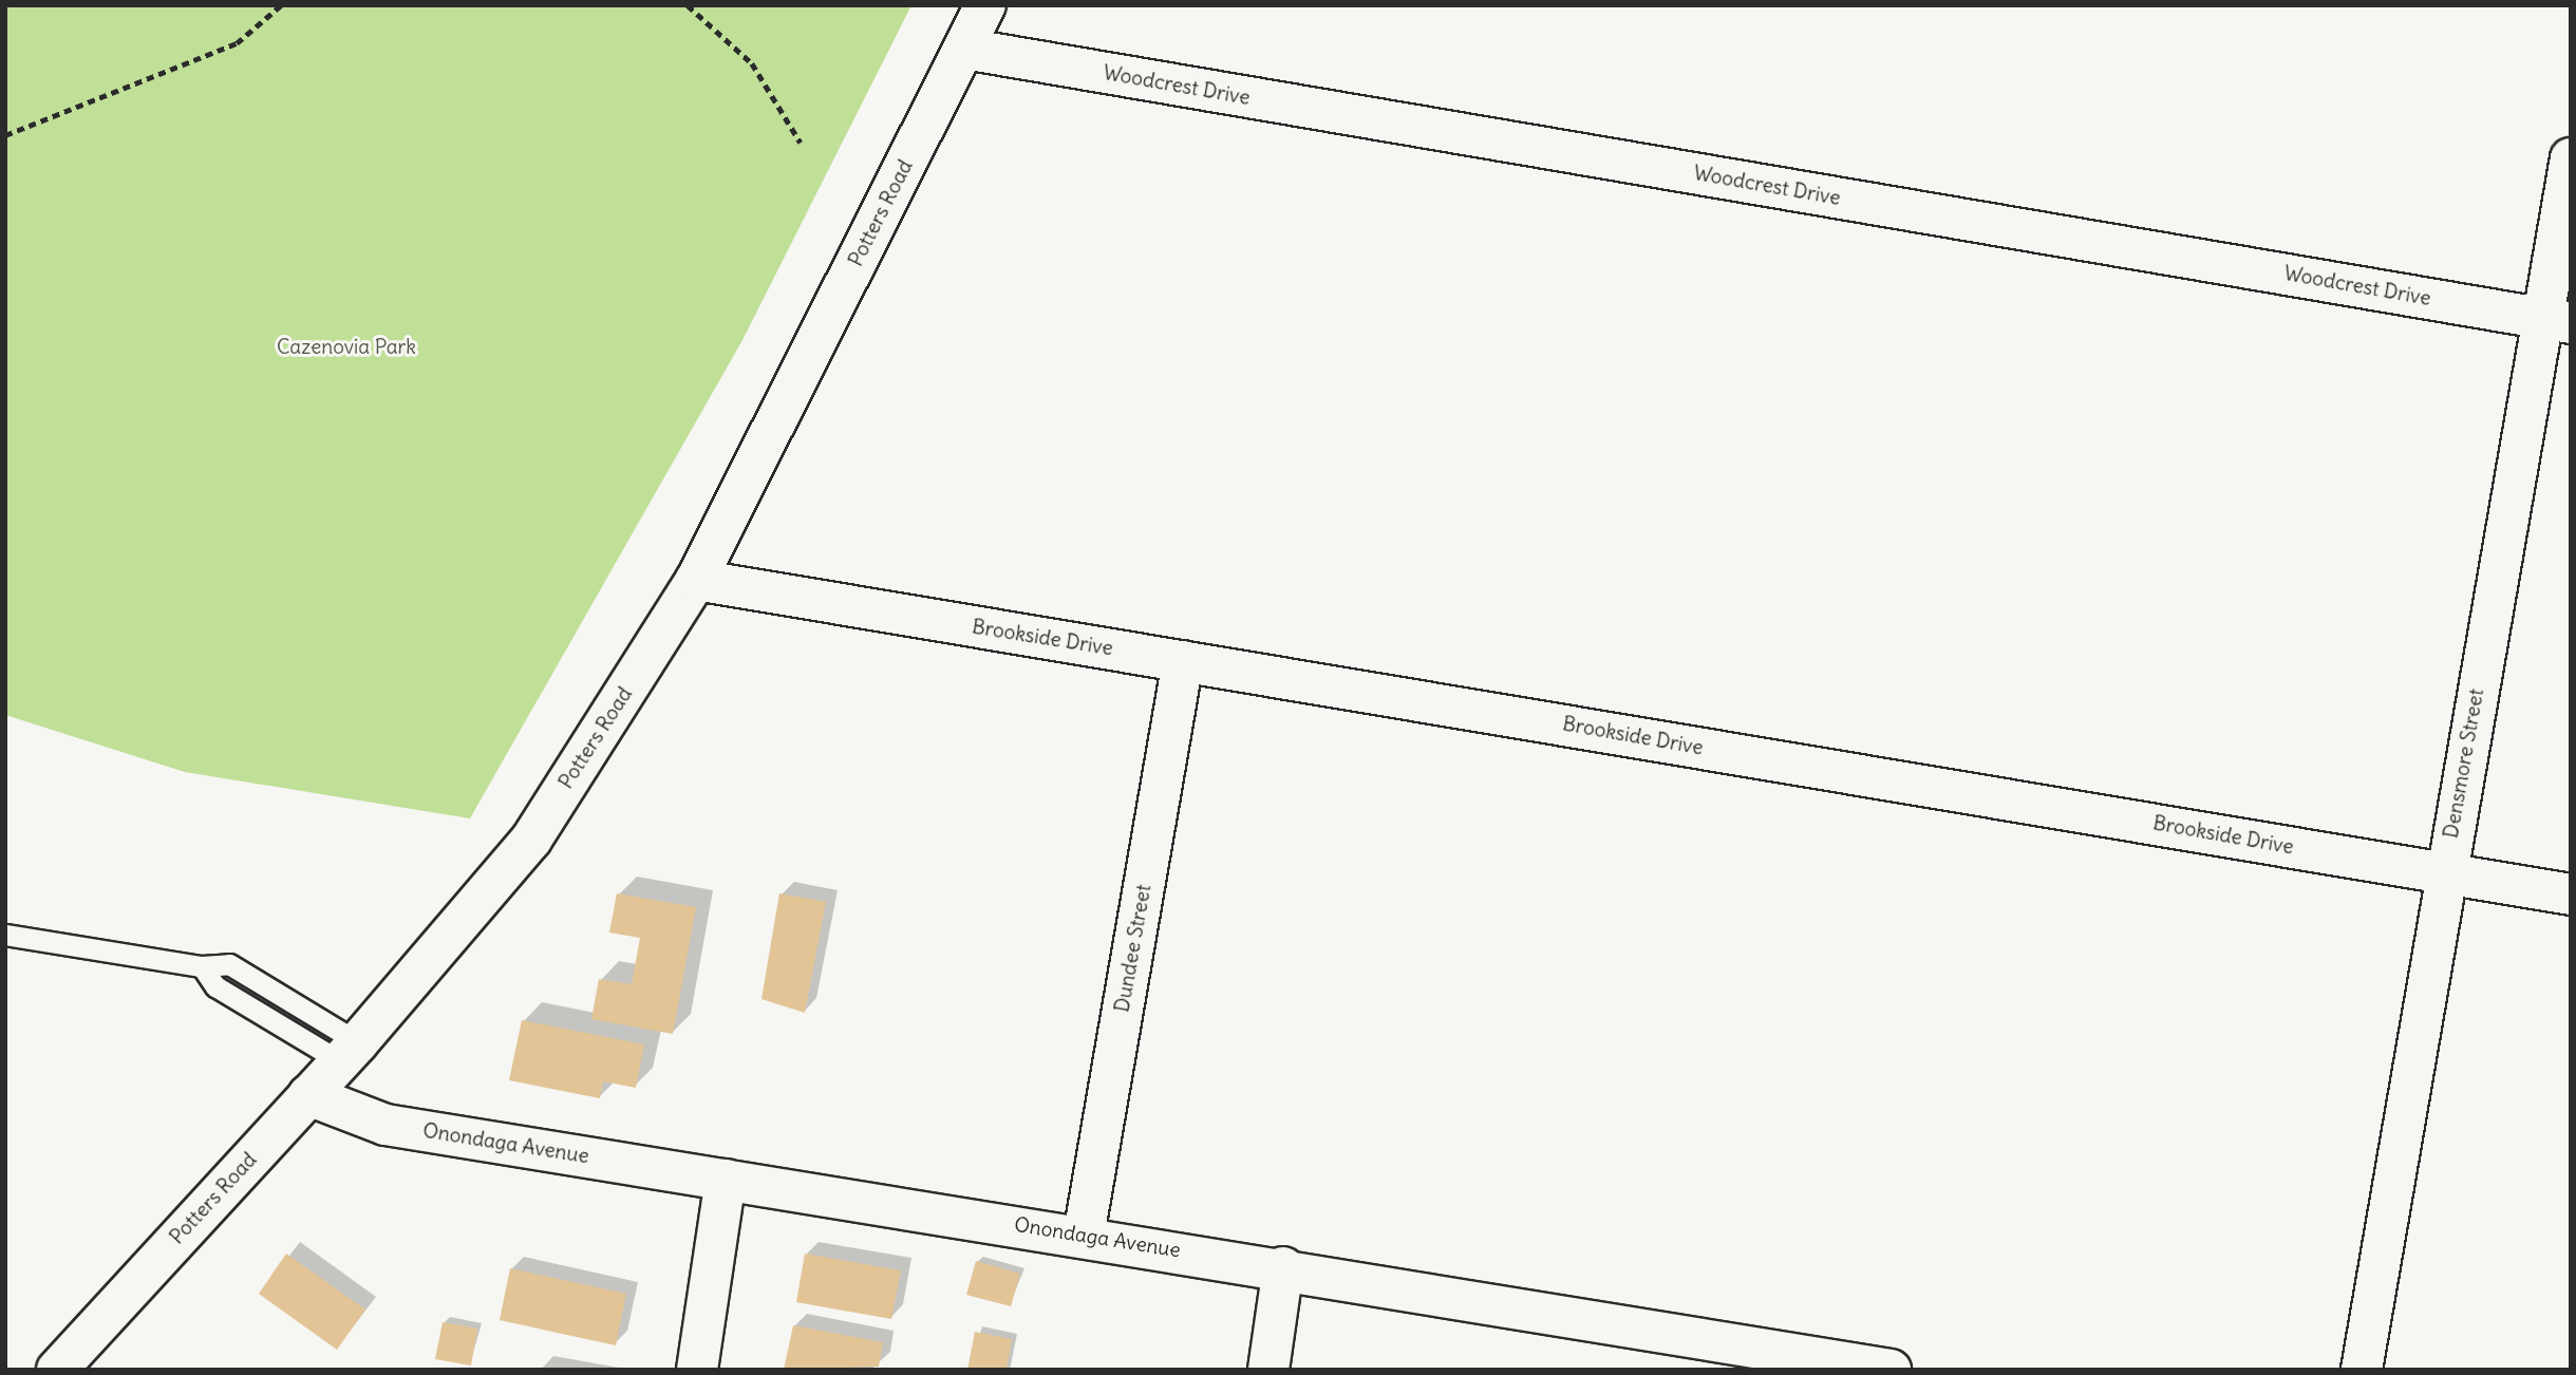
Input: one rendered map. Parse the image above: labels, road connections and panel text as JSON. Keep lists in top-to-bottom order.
{
  "streets": {
    "street": [
      "Woodcrest Drive",
      "Potters Road",
      "Brookside Drive",
      "Densmore Street",
      "Dundee Street",
      "Onondaga Avenue"
    ]
  },
  "crossings": [
    ["Woodcrest Drive", "Potters Road"],
    ["Woodcrest Drive", "Densmore Street"],
    ["Potters Road", "Brookside Drive"],
    ["Potters Road", "Onondaga Avenue"],
    ["Brookside Drive", "Densmore Street"],
    ["Brookside Drive", "Dundee Street"],
    ["Dundee Street", "Onondaga Avenue"]
  ],
  "parks": ["Cazenovia Park"]
}
